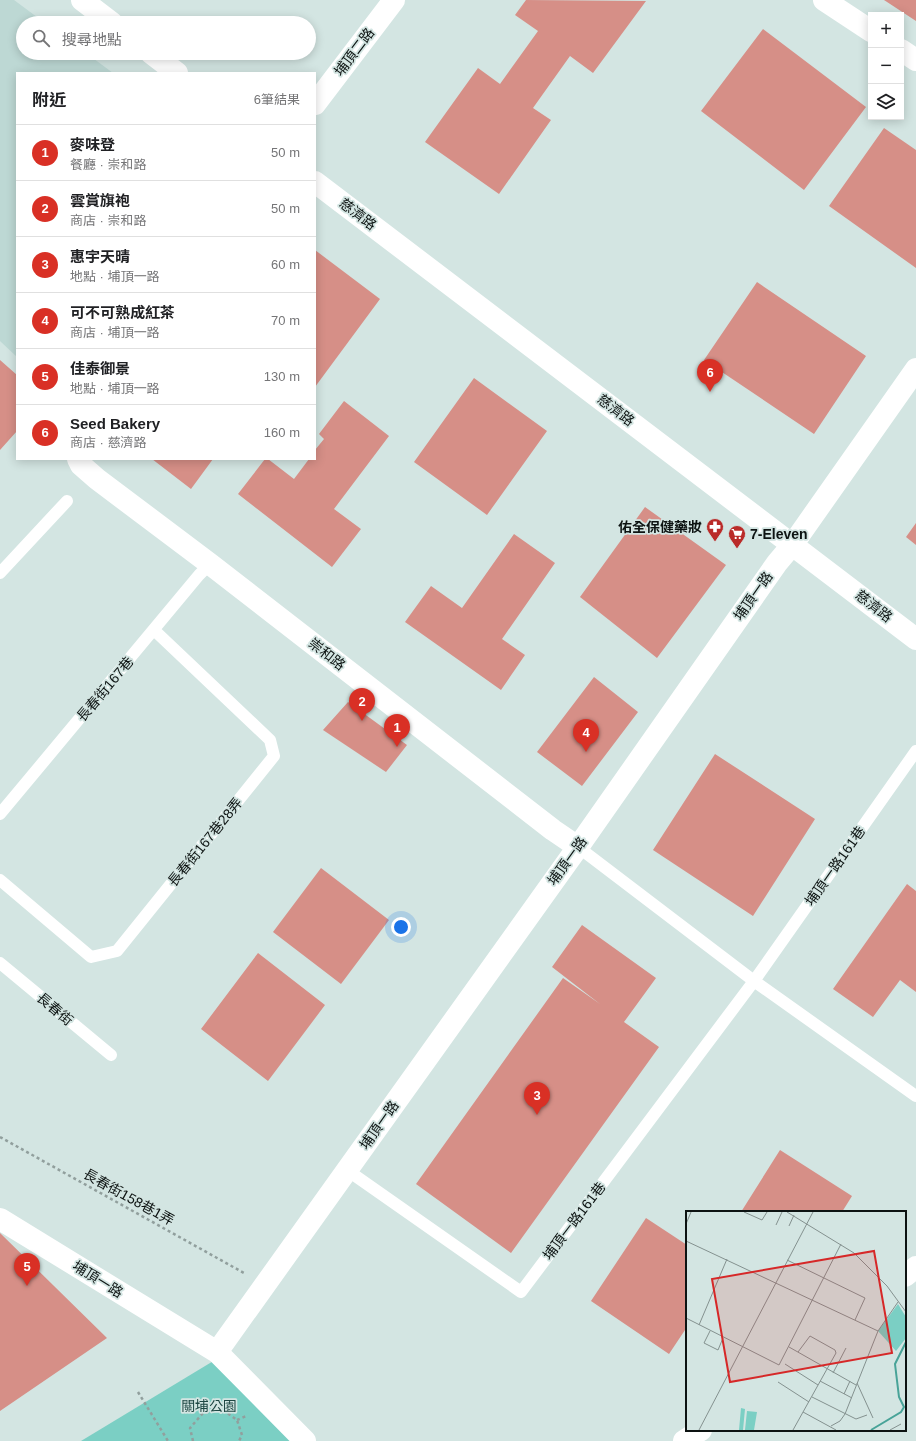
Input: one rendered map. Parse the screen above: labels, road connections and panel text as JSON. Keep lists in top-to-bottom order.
{
  "streets": {
    "street": [
      "埔頂二路",
      "慈濟路",
      "埔頂一路",
      "崇和路"
    ],
    "lane": [
      "長春街167巷",
      "長春街167巷28弄",
      "埔頂一路161巷",
      "長春街"
    ],
    "path": ["長春街158巷1弄"]
  },
  "crossings": [
    ["慈濟路", "埔頂一路"],
    ["埔頂一路", "崇和路"],
    ["埔頂一路", "埔頂一路161巷"],
    ["崇和路", "長春街167巷"],
    ["長春街167巷", "長春街167巷28弄"]
  ],
  "parks": ["關埔公園"],
  "places": {
    "pharmacy": ["佑全保健藥妝"],
    "supermarket": ["7-Eleven"]
  },
  "page": {
    "map_buttons": ["+", "−"],
    "search": "搜尋地點",
    "heading": ["附近", "6筆結果"],
    "list": [
      {
        "mark": "1",
        "name": "麥味登",
        "note": "餐廳 · 崇和路",
        "value": "50 m"
      },
      {
        "mark": "2",
        "name": "雲賞旗袍",
        "note": "商店 · 崇和路",
        "value": "50 m"
      },
      {
        "mark": "3",
        "name": "惠宇天晴",
        "note": "地點 · 埔頂一路",
        "value": "60 m"
      },
      {
        "mark": "4",
        "name": "可不可熟成紅茶",
        "note": "商店 · 埔頂一路",
        "value": "70 m"
      },
      {
        "mark": "5",
        "name": "佳泰御景",
        "note": "地點 · 埔頂一路",
        "value": "130 m"
      },
      {
        "mark": "6",
        "name": "Seed Bakery",
        "note": "商店 · 慈濟路",
        "value": "160 m"
      }
    ],
    "pins": [
      "6",
      "2",
      "1",
      "4",
      "3",
      "5"
    ]
  }
}
